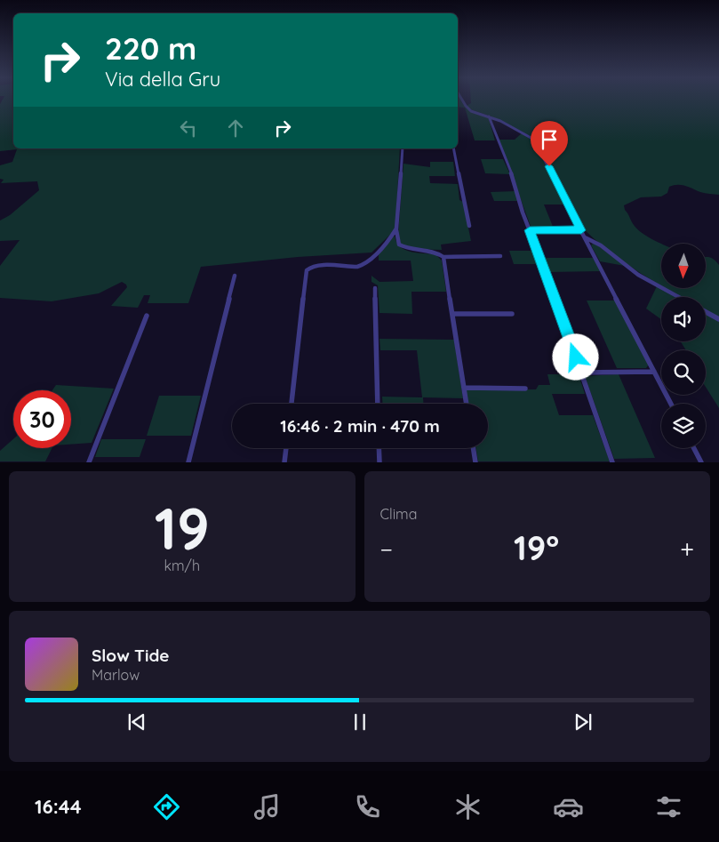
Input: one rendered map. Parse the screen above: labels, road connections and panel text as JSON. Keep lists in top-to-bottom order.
{
  "north": "bottom",
  "page": {
    "turn": ["220 m", "Via della Gru"],
    "limit": "30",
    "trip": "16:46 · 2 min · 470 m",
    "tile": [
      ["19", "km/h"],
      "Clima"
    ],
    "heat": ["−", "19°", "+"],
    "song": ["Slow Tide", "Marlow"],
    "tabs": "16:44"
  }
}
